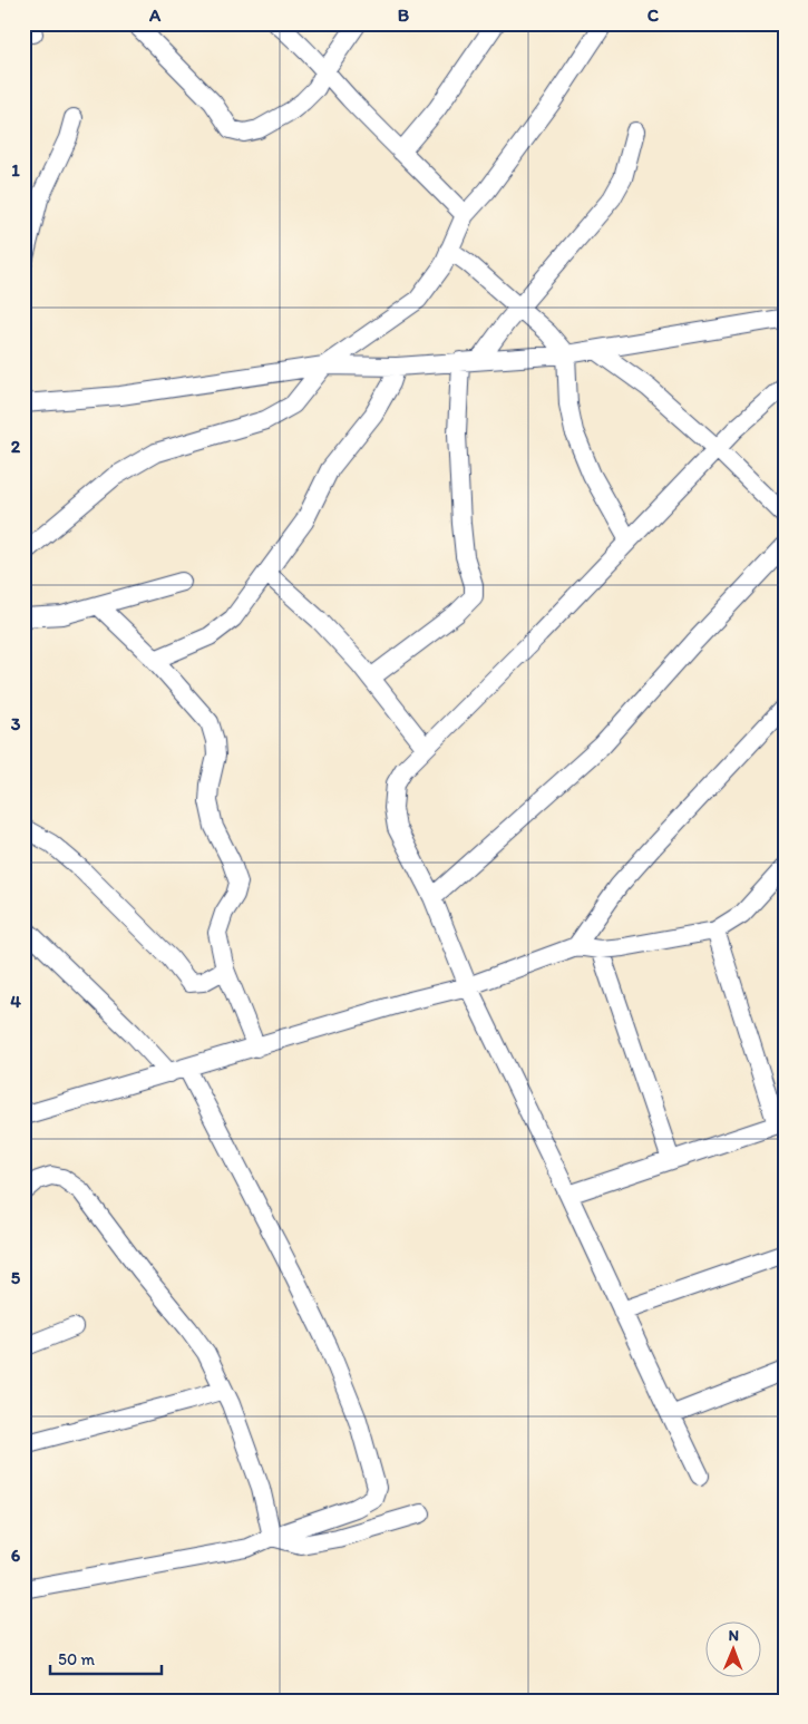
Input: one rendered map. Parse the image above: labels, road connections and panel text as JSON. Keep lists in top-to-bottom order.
{
  "scale_bar": "50 m",
  "north": "top",
  "grid": {
    "columns": ["A", "B", "C"],
    "rows": [
      "1",
      "2",
      "3",
      "4",
      "5",
      "6"
    ]
  }
}
